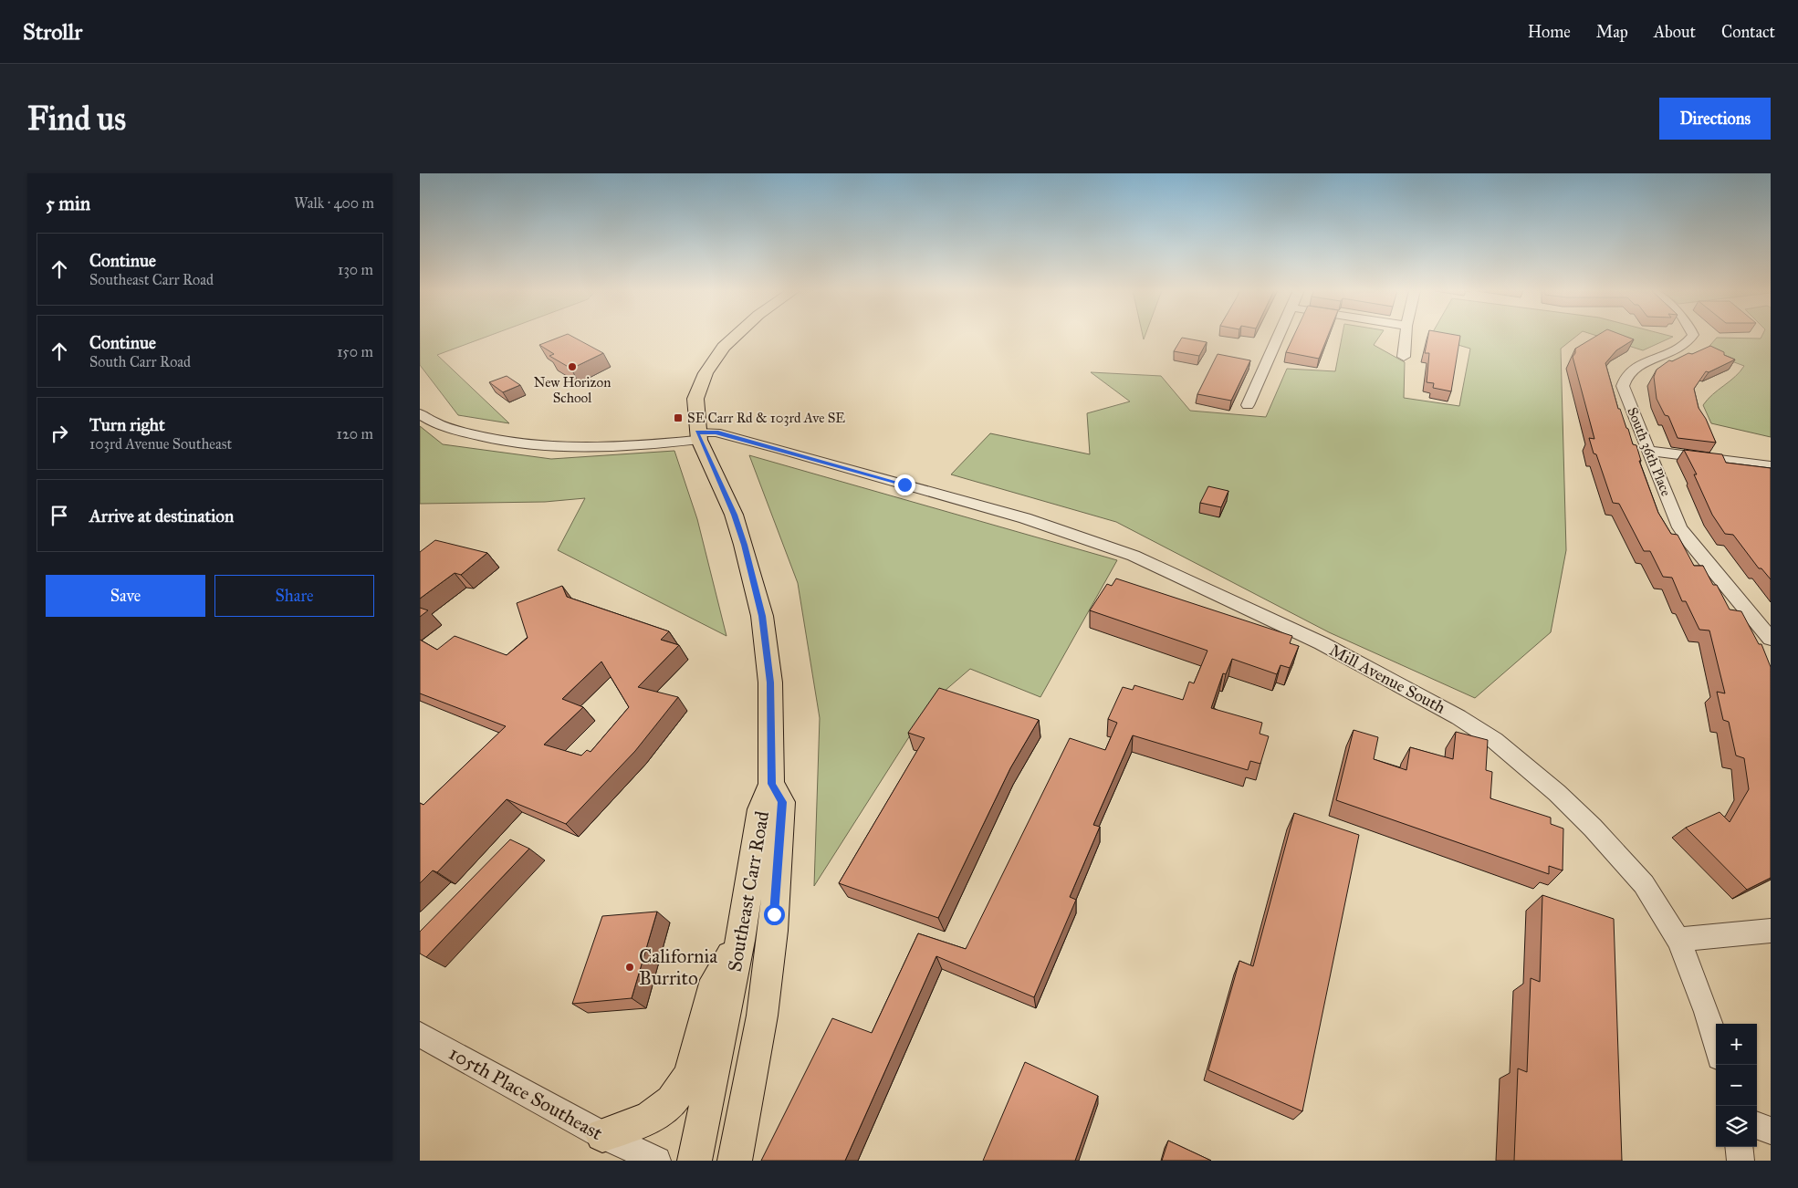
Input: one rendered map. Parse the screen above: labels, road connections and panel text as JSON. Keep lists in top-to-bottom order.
{
  "streets": {
    "main road": ["Southeast Carr Road"],
    "street": ["South 36th Place", "Mill Avenue South", "105th Place Southeast"]
  },
  "crossings": [
    ["Mill Avenue South", "Southeast Carr Road"]
  ],
  "places": {
    "other": ["New Horizon School", "California Burrito"],
    "transit": ["SE Carr Rd & 103rd Ave SE"]
  },
  "page": {
    "header": "Strollr",
    "nav": [
      "Home",
      "Map",
      "About",
      "Contact"
    ],
    "buttons": [
      "Directions",
      ["Save", "Share"]
    ],
    "title": "Find us",
    "heading": ["5 min", "Walk · 400 m"],
    "list": [
      ["Continue", "Southeast Carr Road", "130 m"],
      ["Continue", "South Carr Road", "150 m"],
      ["Turn right", "103rd Avenue Southeast", "120 m"],
      "Arrive at destination"
    ],
    "map_buttons": ["+", "−"]
  }
}
